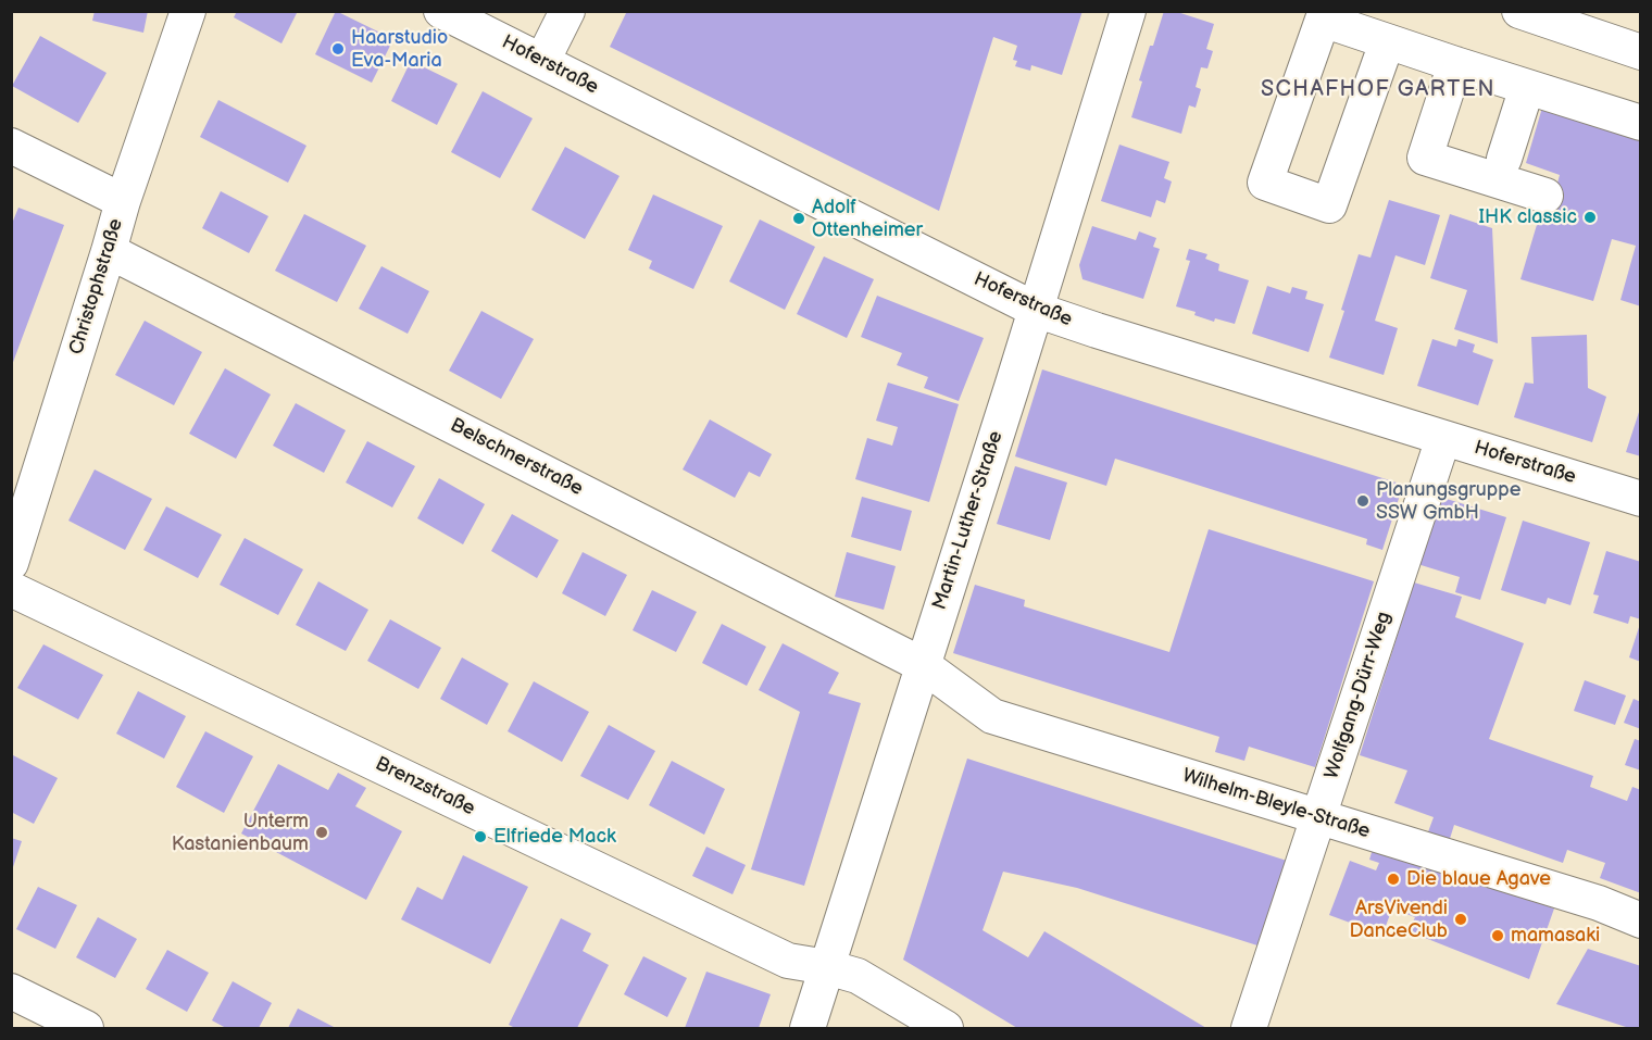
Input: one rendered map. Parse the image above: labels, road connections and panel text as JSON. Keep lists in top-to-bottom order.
{
  "streets": {
    "street": [
      "Hoferstraße",
      "Christophstraße",
      "Belschnerstraße",
      "Martin-Luther-Straße",
      "Wolfgang-Dürr-Weg",
      "Brenzstraße",
      "Wilhelm-Bleyle-Straße"
    ]
  },
  "crossings": [
    ["Hoferstraße", "Martin-Luther-Straße"],
    ["Hoferstraße", "Wolfgang-Dürr-Weg"],
    ["Christophstraße", "Belschnerstraße"],
    ["Belschnerstraße", "Martin-Luther-Straße"],
    ["Belschnerstraße", "Wilhelm-Bleyle-Straße"],
    ["Martin-Luther-Straße", "Brenzstraße"],
    ["Martin-Luther-Straße", "Wilhelm-Bleyle-Straße"],
    ["Wolfgang-Dürr-Weg", "Wilhelm-Bleyle-Straße"]
  ],
  "districts": ["SCHAFHOF GARTEN"],
  "places": [
    "Haarstudio Eva-Maria",
    "IHK classic",
    "Adolf Ottenheimer",
    "Planungsgruppe SSW GmbH",
    "Unterm Kastanienbaum",
    "Elfriede Mack",
    "Die blaue Agave",
    "ArsVivendi DanceClub",
    "mamasaki"
  ]
}
